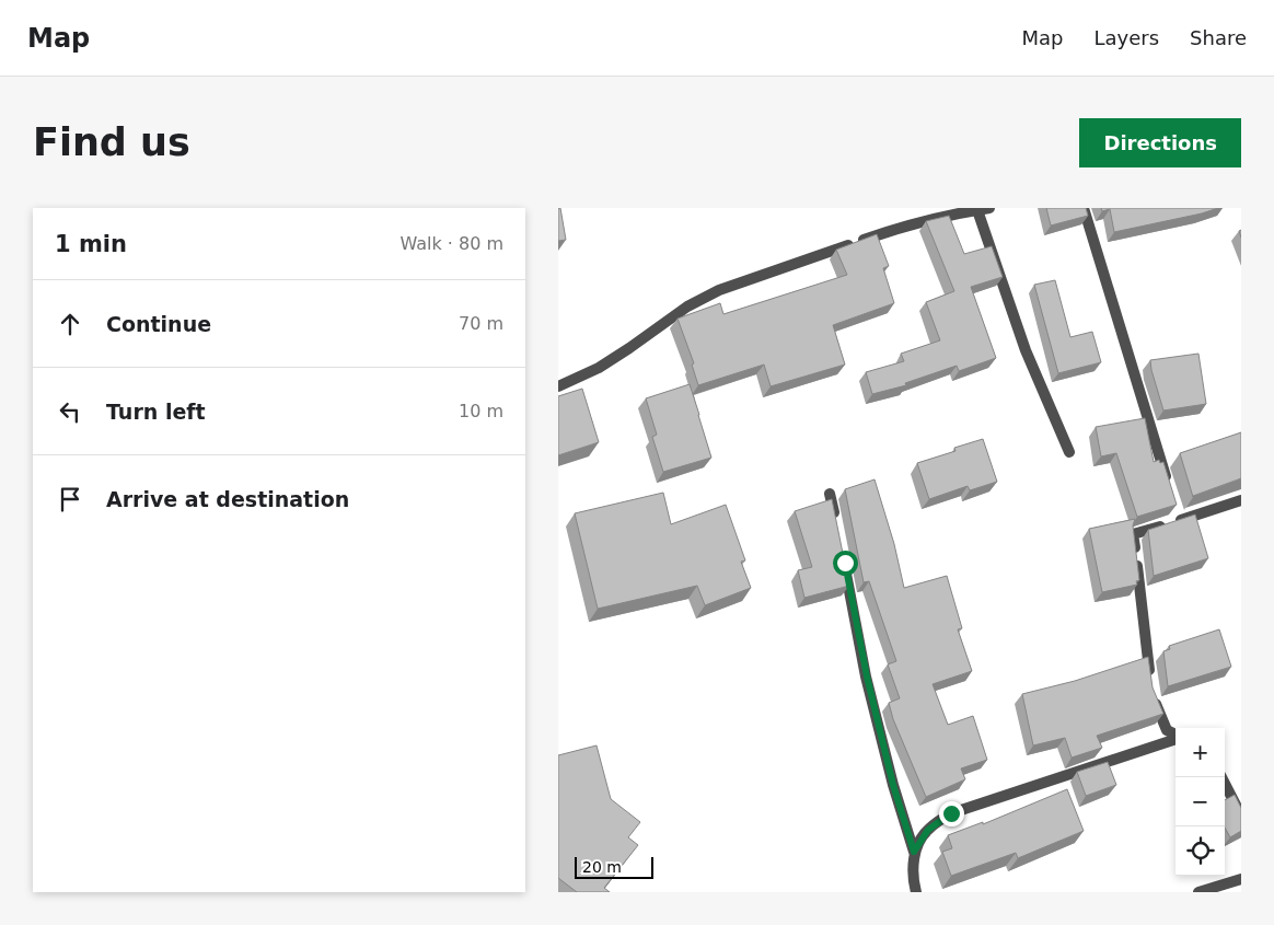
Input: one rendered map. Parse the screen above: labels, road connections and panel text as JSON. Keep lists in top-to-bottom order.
{
  "scale_bar": "20 m",
  "page": {
    "header": "Map",
    "nav": ["Map", "Layers", "Share"],
    "buttons": "Directions",
    "title": "Find us",
    "heading": ["1 min", "Walk · 80 m"],
    "list": [
      ["Continue", "70 m"],
      ["Turn left", "10 m"],
      "Arrive at destination"
    ],
    "map_buttons": ["+", "−"],
    "scale": "20 m"
  }
}
